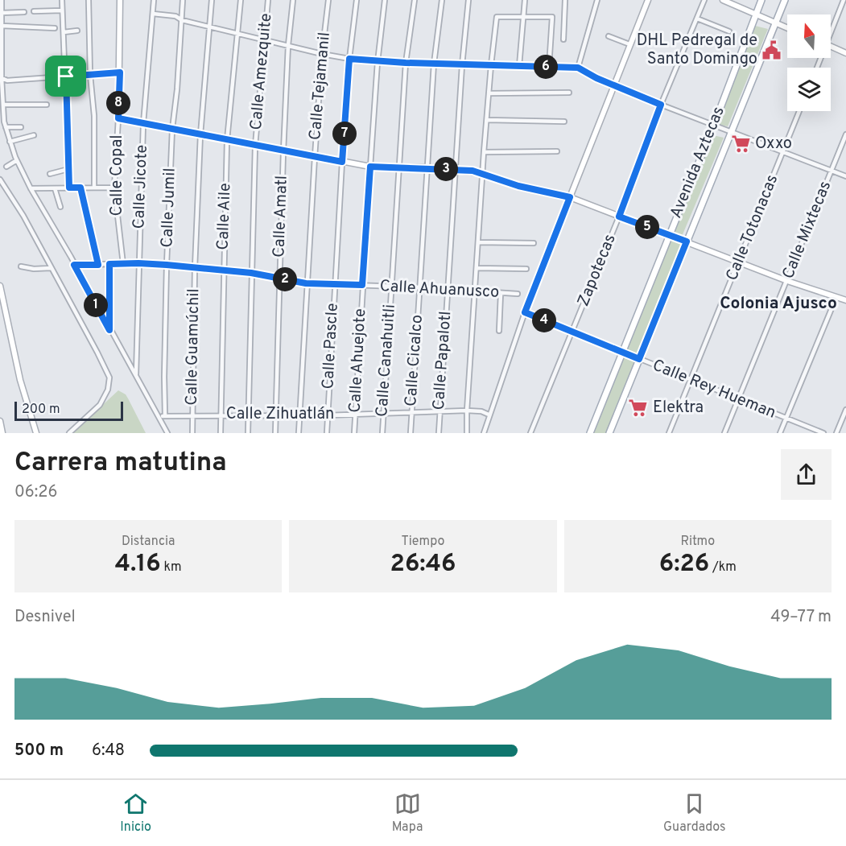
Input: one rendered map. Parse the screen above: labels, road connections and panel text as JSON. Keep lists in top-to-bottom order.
{
  "streets": {
    "main road": ["Avenida Aztecas"],
    "street": [
      "Calle Amezquite",
      "Calle Tejamanil",
      "Calle Copal",
      "Calle Jicote",
      "Calle Jumil",
      "Calle Aile",
      "Calle Amatl",
      "Calle Totonacas",
      "Calle Mixtecas",
      "Zapotecas",
      "Calle Ahuanusco",
      "Calle Pascle",
      "Calle Guamúchil",
      "Calle Ahuejote",
      "Calle Canahuitli",
      "Calle Cicalco",
      "Calle Papalotl",
      "Calle Rey Hueman",
      "Calle Zihuatlán"
    ]
  },
  "crossings": [
    ["Calle Amezquite", "Calle Ahuanusco"],
    ["Calle Amezquite", "Calle Zihuatlán"],
    ["Calle Tejamanil", "Calle Ahuanusco"],
    ["Calle Tejamanil", "Calle Zihuatlán"],
    ["Avenida Aztecas", "Calle Rey Hueman"],
    ["Calle Copal", "Calle Ahuanusco"],
    ["Calle Jicote", "Calle Ahuanusco"],
    ["Calle Jumil", "Calle Ahuanusco"],
    ["Calle Jumil", "Calle Zihuatlán"],
    ["Calle Aile", "Calle Ahuanusco"],
    ["Calle Aile", "Calle Zihuatlán"],
    ["Calle Amatl", "Calle Ahuanusco"],
    ["Calle Amatl", "Calle Zihuatlán"],
    ["Calle Totonacas", "Calle Rey Hueman"],
    ["Calle Mixtecas", "Calle Rey Hueman"],
    ["Zapotecas", "Calle Rey Hueman"],
    ["Calle Ahuanusco", "Calle Pascle"],
    ["Calle Ahuanusco", "Calle Guamúchil"],
    ["Calle Ahuanusco", "Calle Ahuejote"],
    ["Calle Ahuanusco", "Calle Canahuitli"],
    ["Calle Ahuanusco", "Calle Cicalco"],
    ["Calle Ahuanusco", "Calle Papalotl"],
    ["Calle Pascle", "Calle Zihuatlán"],
    ["Calle Guamúchil", "Calle Zihuatlán"],
    ["Calle Ahuejote", "Calle Zihuatlán"],
    ["Calle Canahuitli", "Calle Zihuatlán"],
    ["Calle Cicalco", "Calle Zihuatlán"],
    ["Calle Papalotl", "Calle Zihuatlán"]
  ],
  "districts": ["Colonia Ajusco"],
  "places": {
    "public building": ["DHL Pedregal de Santo Domingo"],
    "supermarket": ["Oxxo", "Elektra"]
  },
  "scale_bar": "200 m",
  "north": "top",
  "page": {
    "pins": [
      "6",
      "8",
      "7",
      "3",
      "5",
      "2",
      "1",
      "4"
    ],
    "scale": "200 m",
    "heading": ["Carrera matutina", "06:26"],
    "stats": [
      ["Distancia", "4.16 km"],
      ["Tiempo", "26:46"],
      ["Ritmo", "6:26 /km"]
    ],
    "chart": ["Desnivel", "49–77 m"],
    "list": [
      {
        "name": "500 m",
        "note": "6:48"
      }
    ],
    "tabs": ["Inicio", "Mapa", "Guardados"]
  }
}
